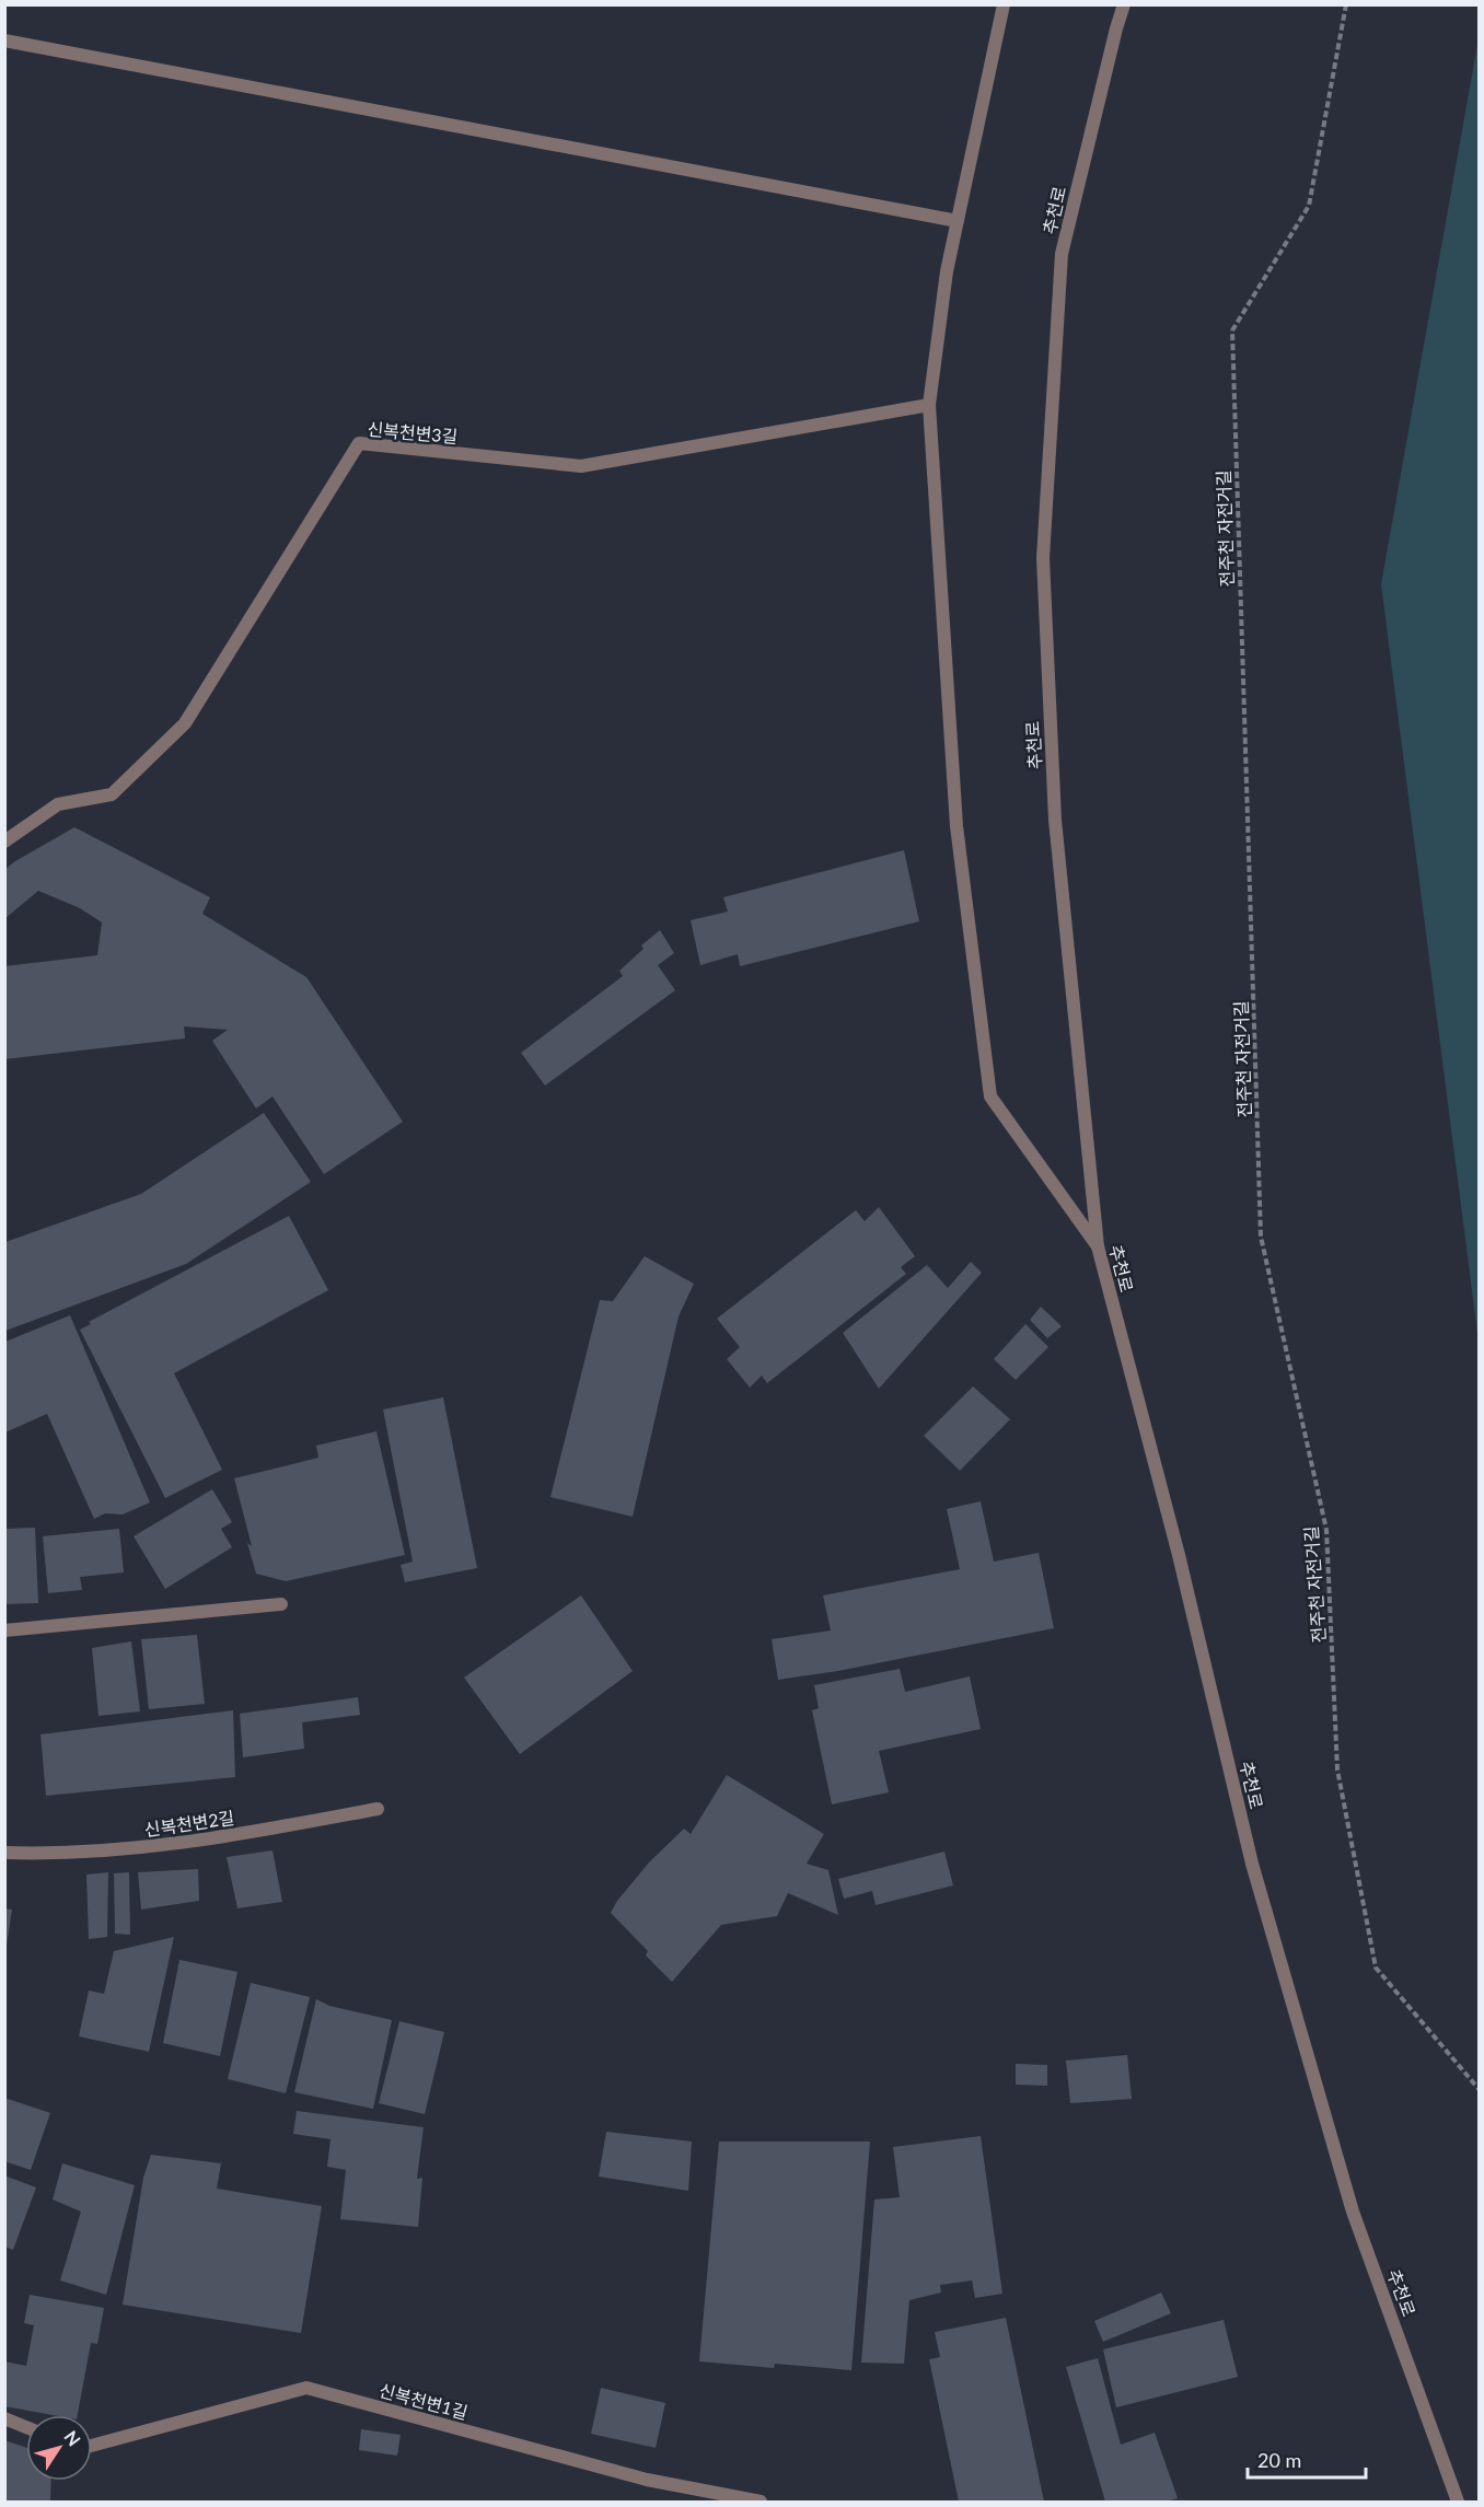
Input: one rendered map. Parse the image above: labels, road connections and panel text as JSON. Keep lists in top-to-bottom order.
{
  "streets": {
    "street": [
      "추천로",
      "신복천변3길",
      "신복천변2길",
      "신복천변1길"
    ],
    "path": ["전주천 자전거길"]
  },
  "scale_bar": "20 m",
  "north": "top right"
}
